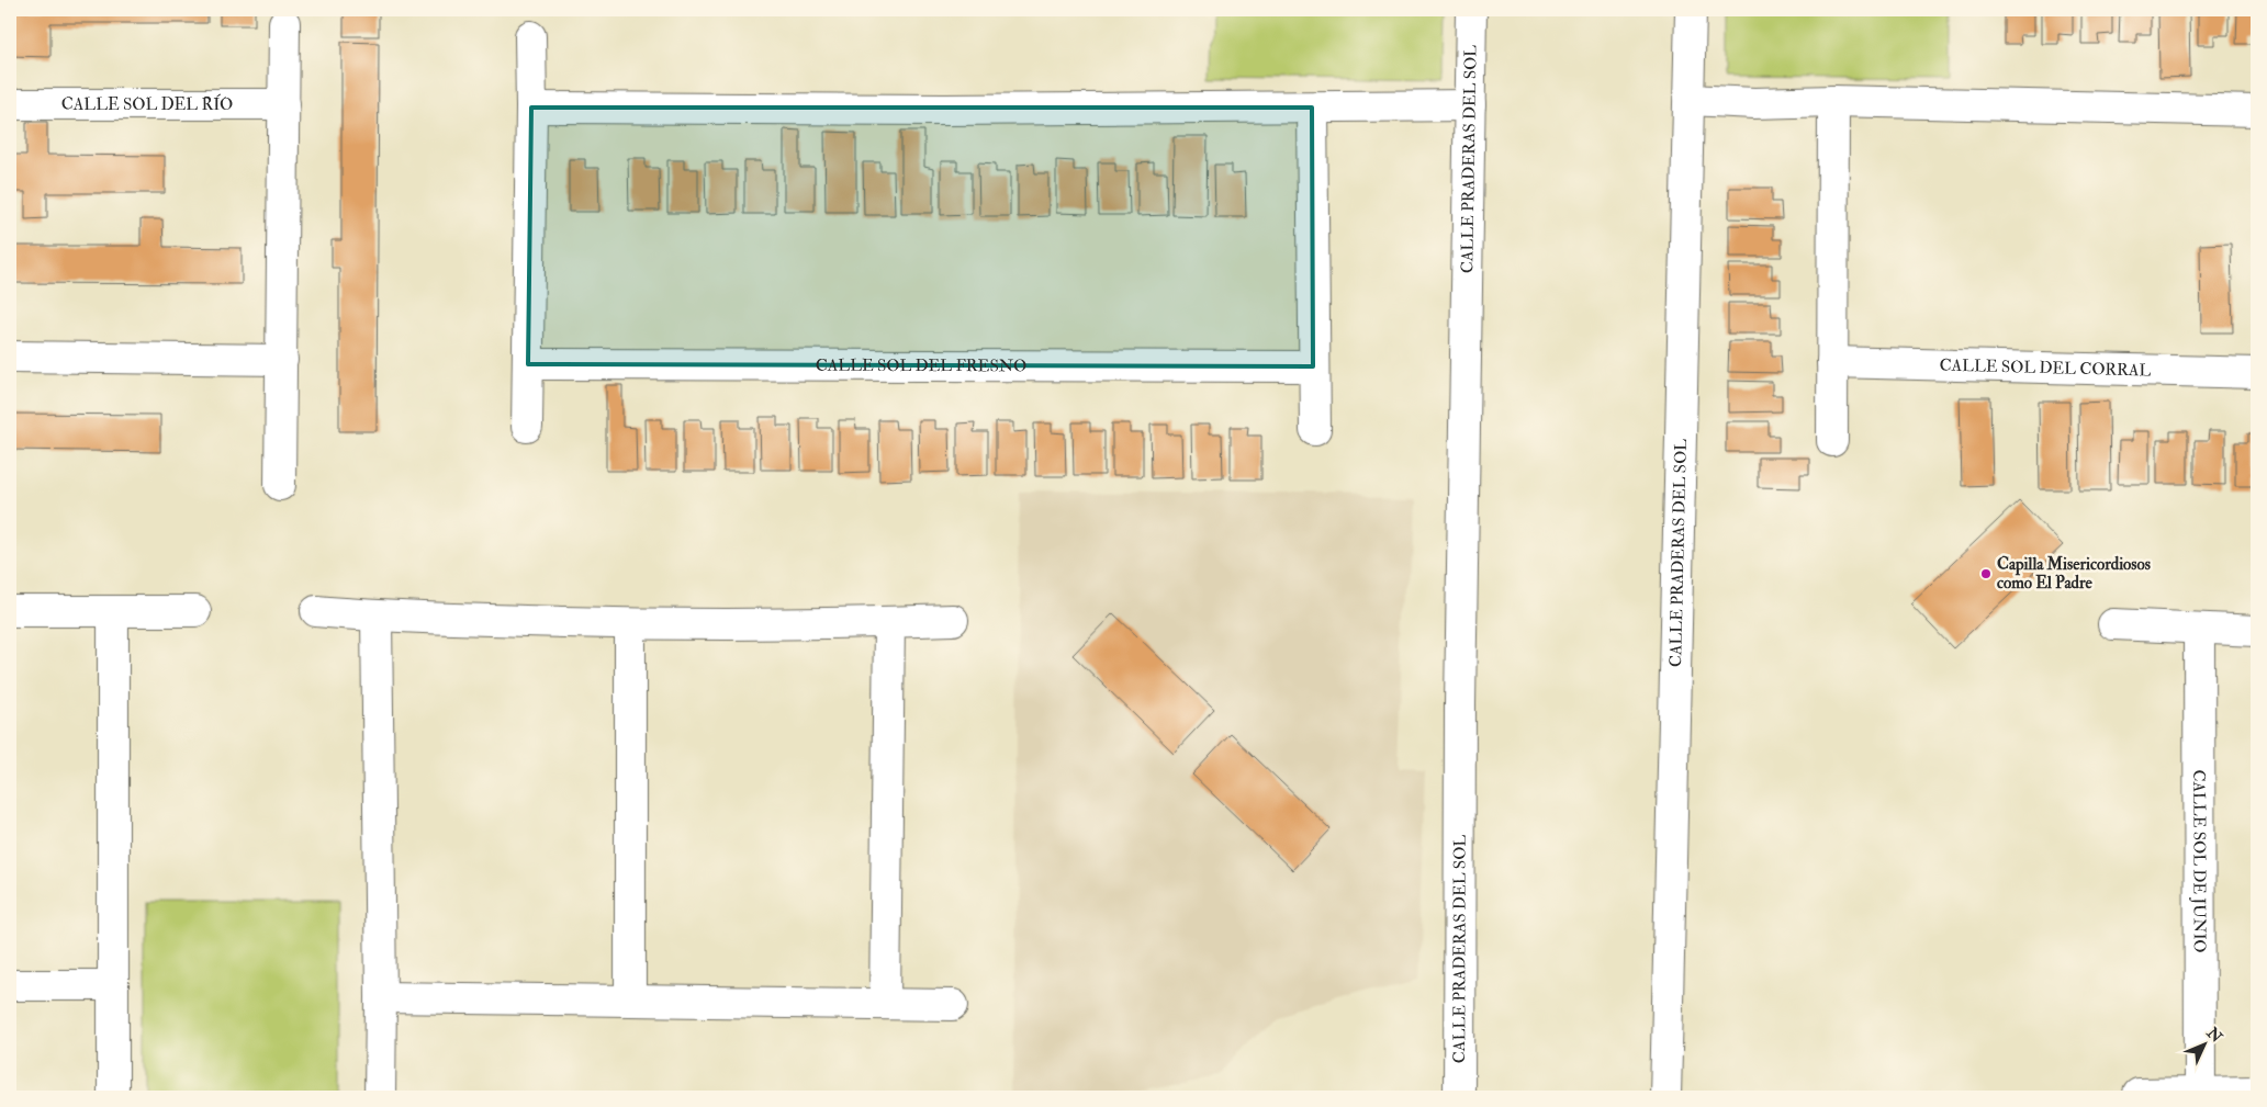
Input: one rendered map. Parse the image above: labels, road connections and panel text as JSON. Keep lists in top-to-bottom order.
{
  "streets": {
    "street": [
      "CALLE SOL DEL RÍO",
      "CALLE PRADERAS DEL SOL",
      "CALLE SOL DEL FRESNO",
      "CALLE SOL DEL CORRAL",
      "CALLE SOL DE JUNIO"
    ]
  },
  "places": ["Capilla Misericordiosos como El Padre"],
  "north": "top right"
}
